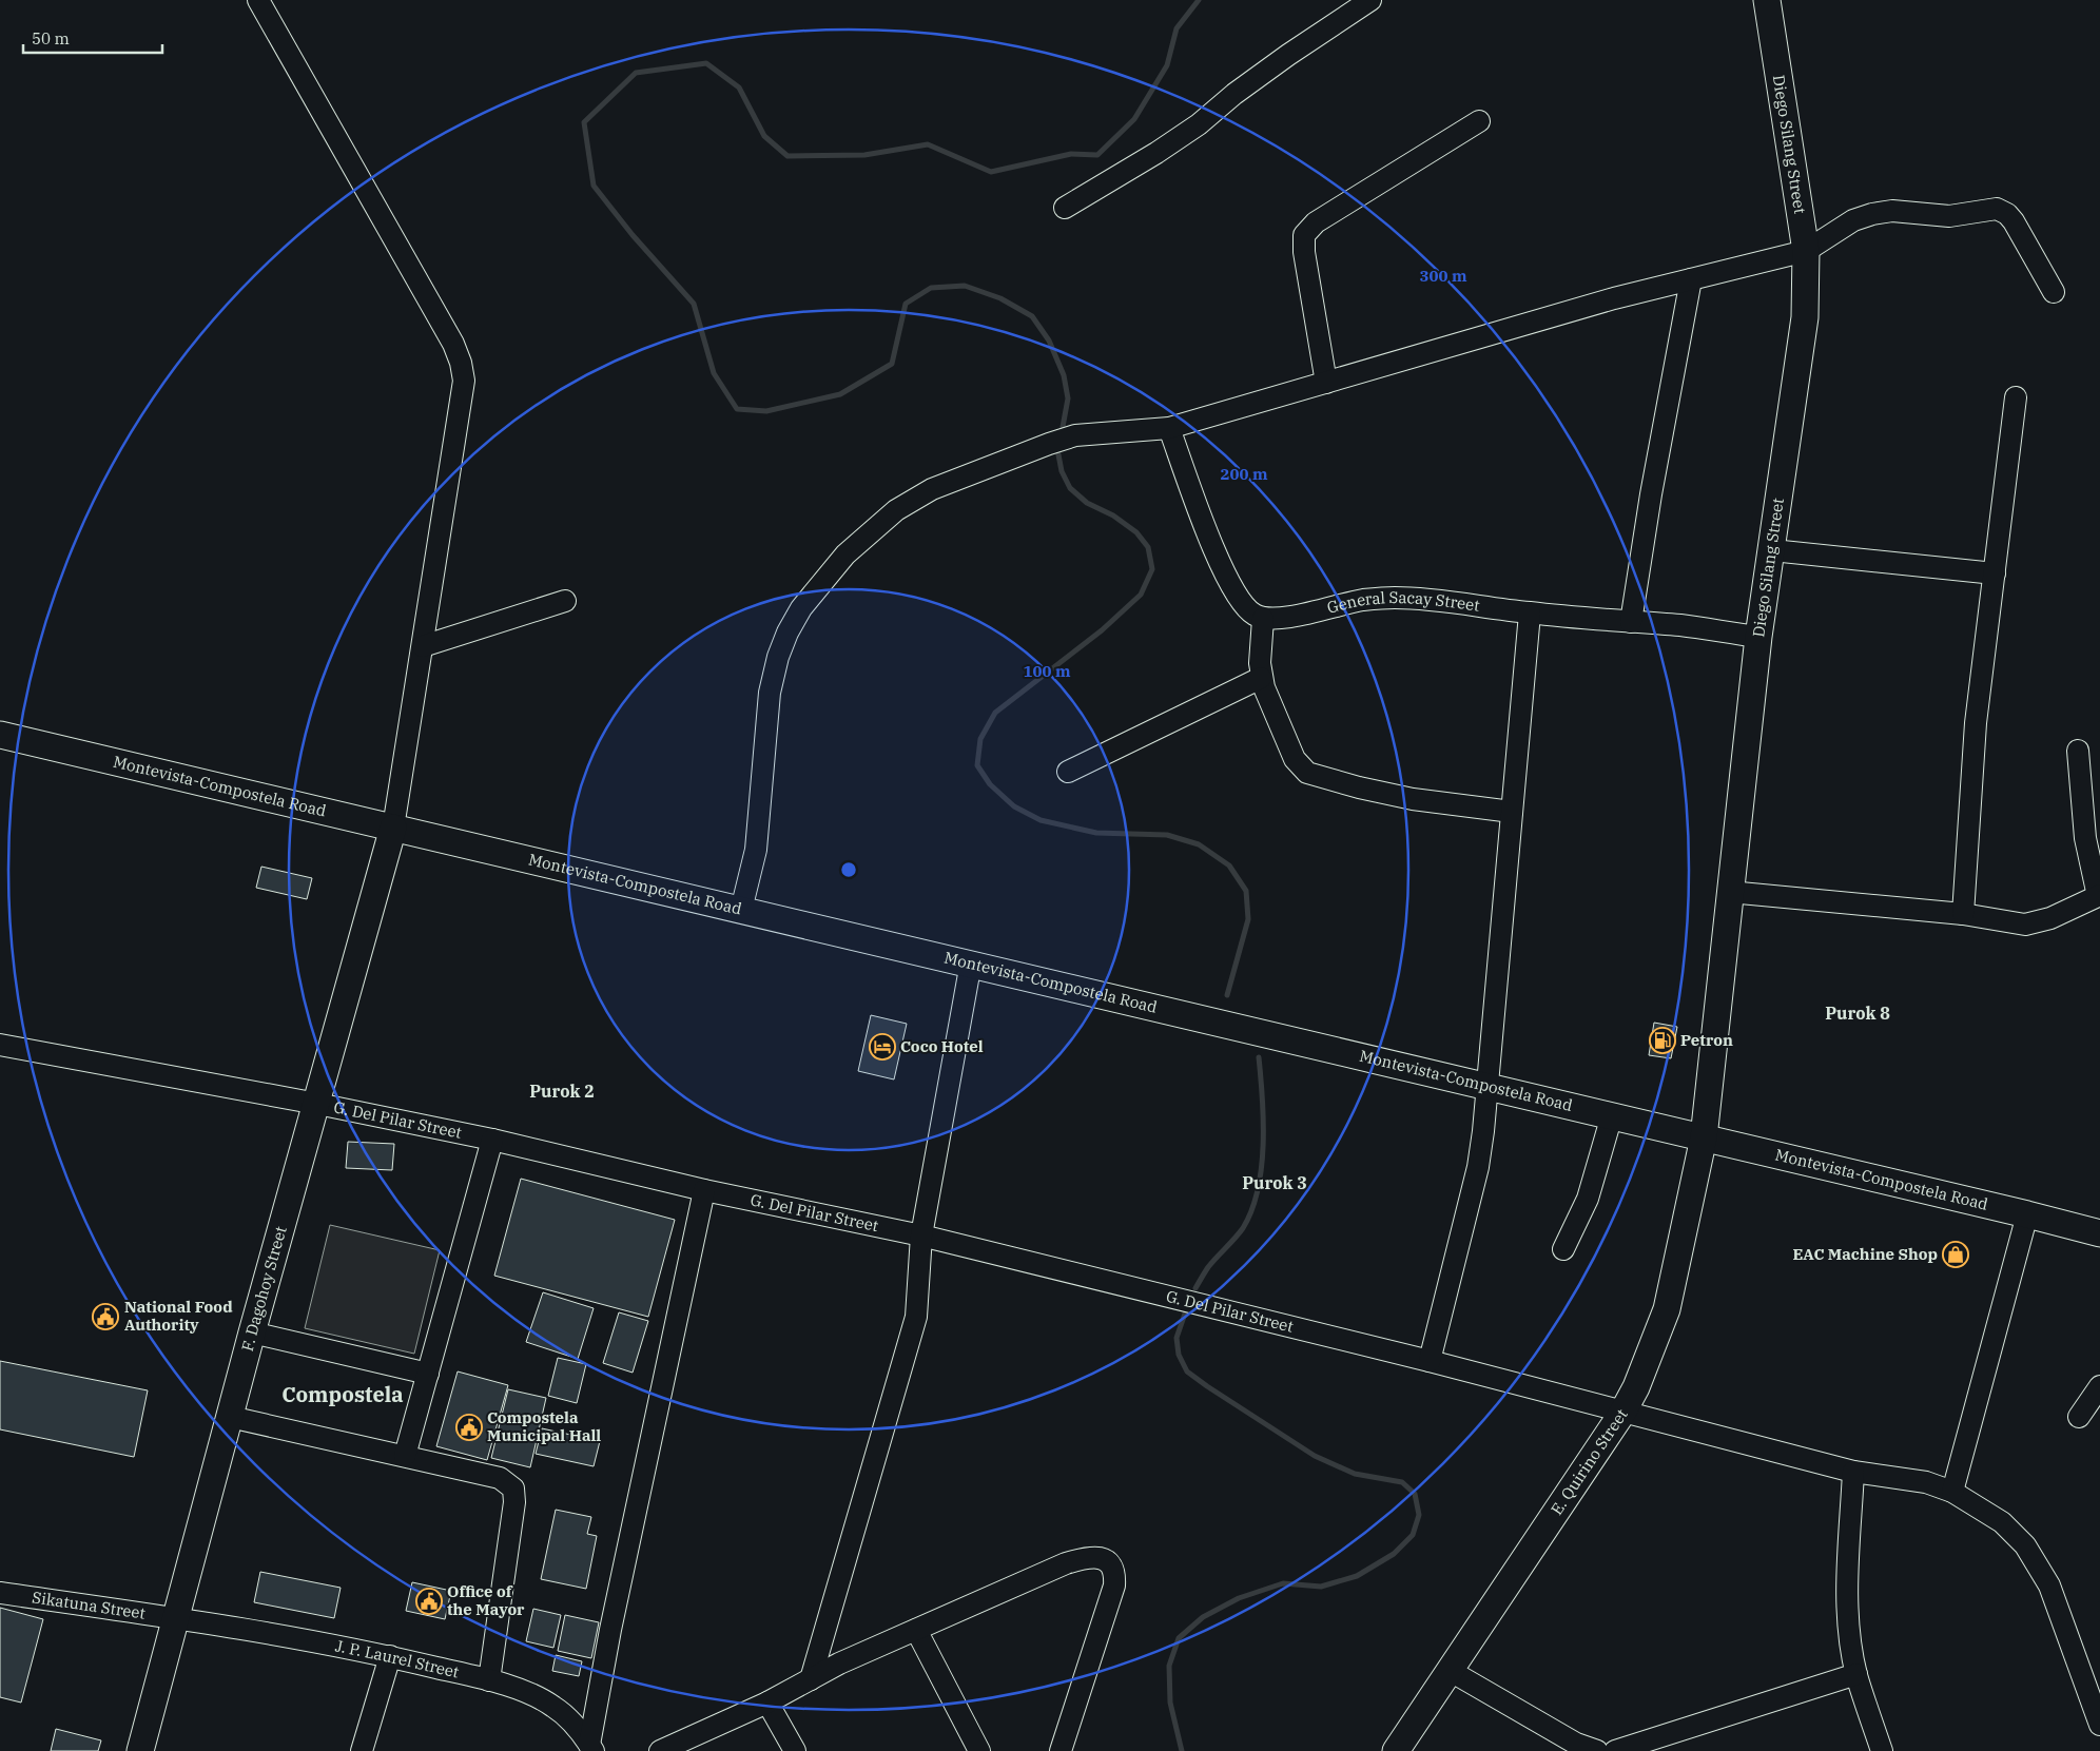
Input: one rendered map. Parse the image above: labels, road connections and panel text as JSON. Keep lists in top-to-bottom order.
{
  "streets": {
    "main road": [
      "Diego Silang Street",
      "Montevista-Compostela Road",
      "F. Dagohoy Street",
      "E. Quirino Street"
    ],
    "street": [
      "General Sacay Street",
      "G. Del Pilar Street",
      "Sikatuna Street",
      "J. P. Laurel Street"
    ]
  },
  "crossings": [
    ["Diego Silang Street", "General Sacay Street"],
    ["Diego Silang Street", "Montevista-Compostela Road"],
    ["Diego Silang Street", "E. Quirino Street"],
    ["Montevista-Compostela Road", "F. Dagohoy Street"],
    ["Montevista-Compostela Road", "E. Quirino Street"],
    ["G. Del Pilar Street", "F. Dagohoy Street"],
    ["G. Del Pilar Street", "E. Quirino Street"],
    ["F. Dagohoy Street", "Sikatuna Street"],
    ["F. Dagohoy Street", "J. P. Laurel Street"],
    ["Sikatuna Street", "J. P. Laurel Street"]
  ],
  "districts": [
    "Purok 8",
    "Purok 2",
    "Purok 3",
    "Compostela"
  ],
  "places": {
    "fuel station": ["Petron"],
    "hotel": ["Coco Hotel"],
    "shop": ["EAC Machine Shop"],
    "public building": ["National Food Authority", "Compostela Municipal Hall", "Office of the Mayor"]
  },
  "scale_bar": "50 m",
  "rings": ["300 m", "200 m", "100 m"]
}
